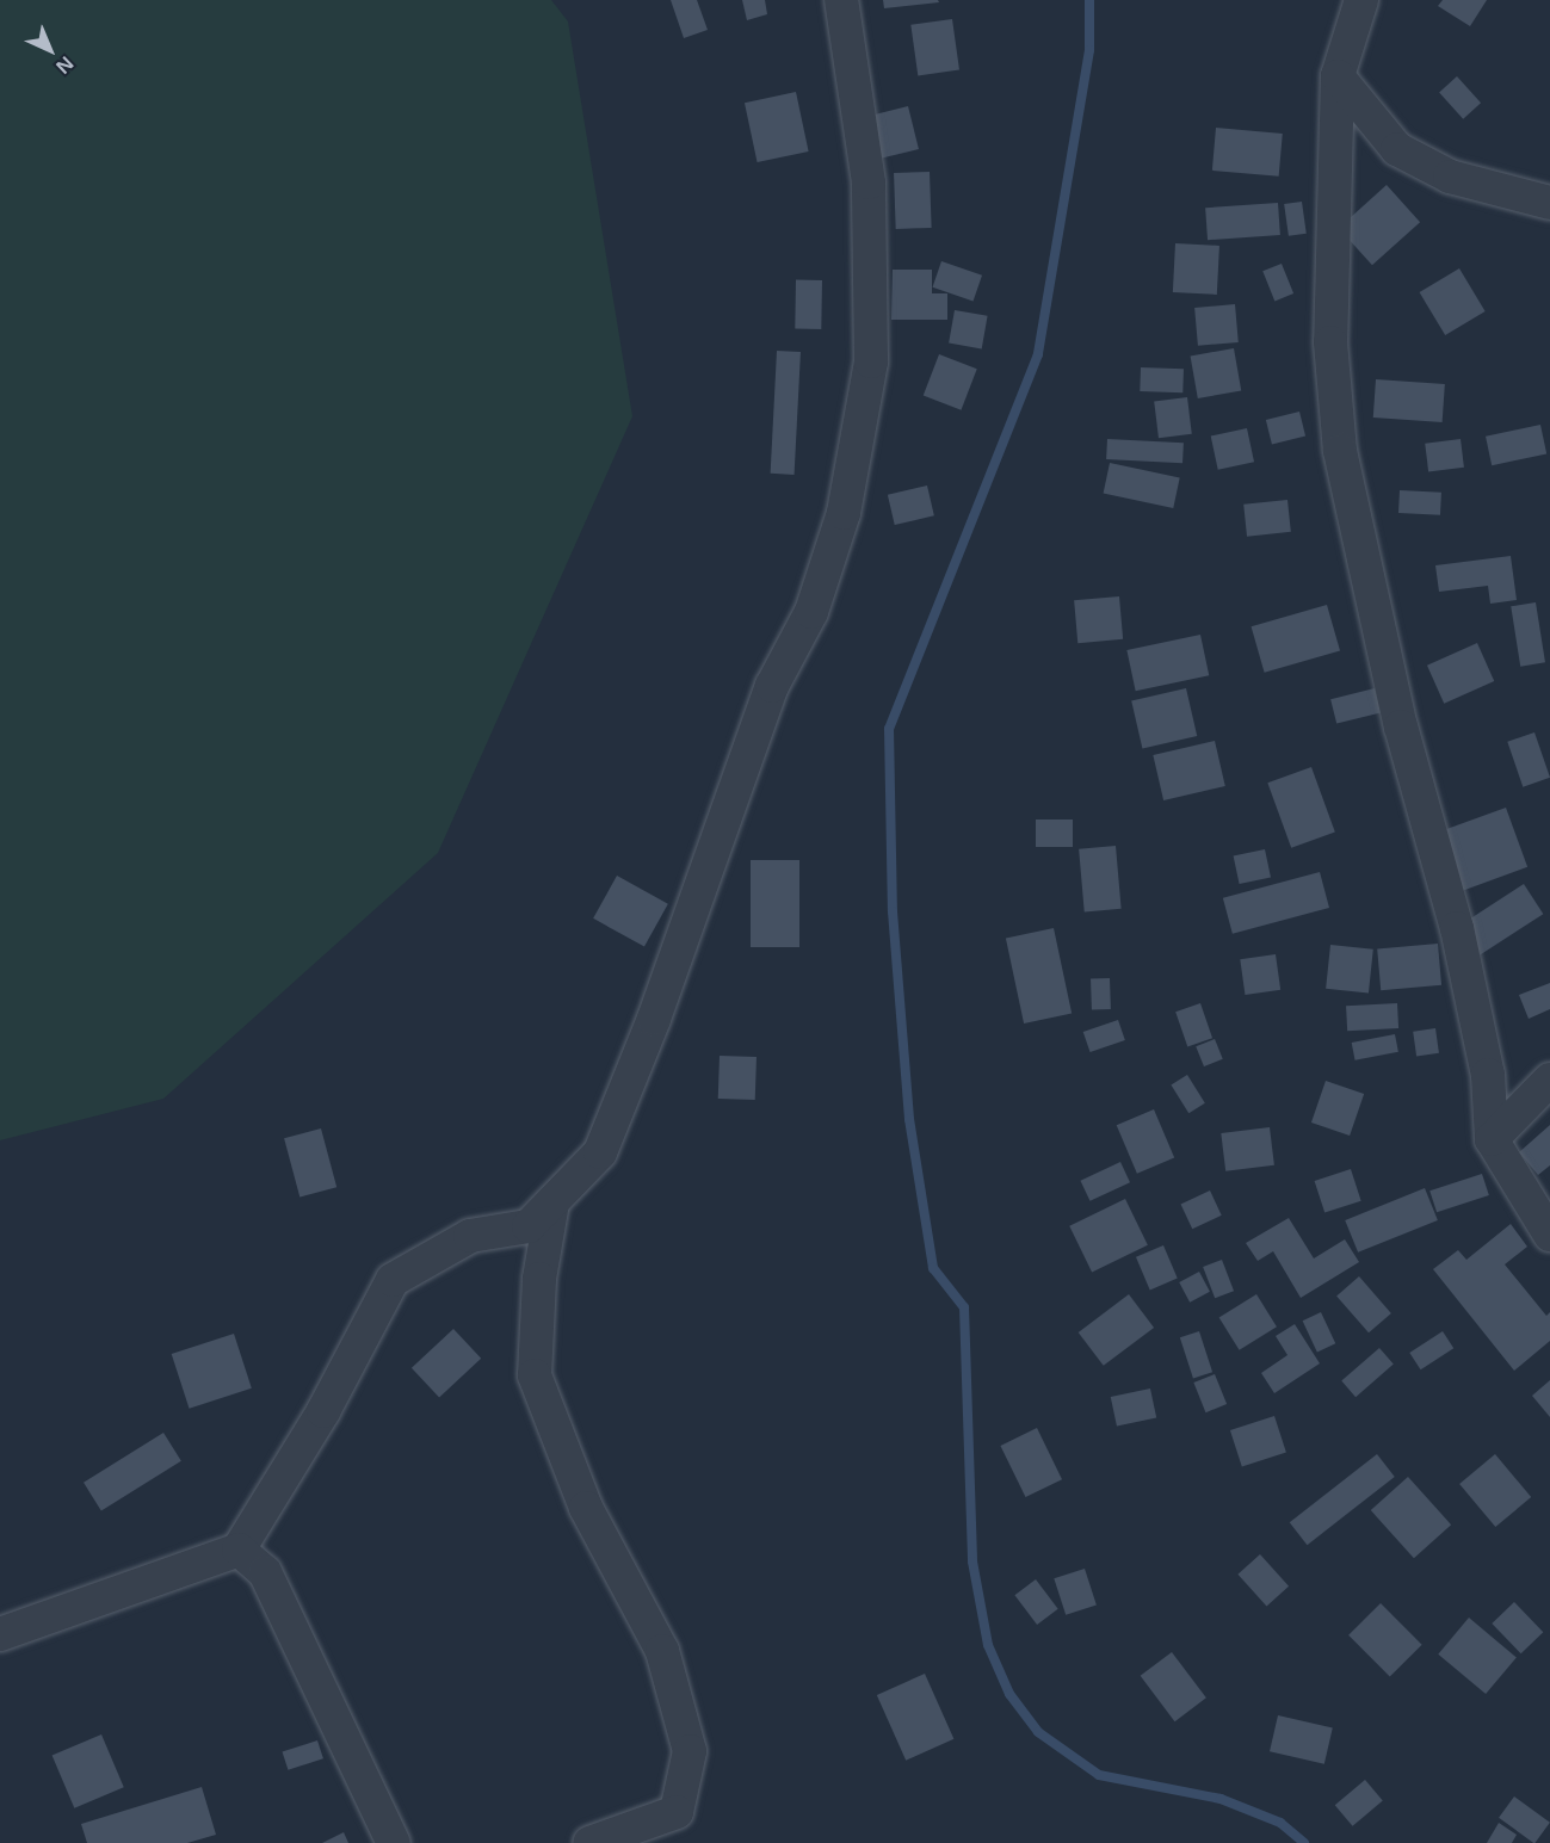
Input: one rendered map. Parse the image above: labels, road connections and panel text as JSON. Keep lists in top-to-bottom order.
{
  "north": "bottom right"
}
